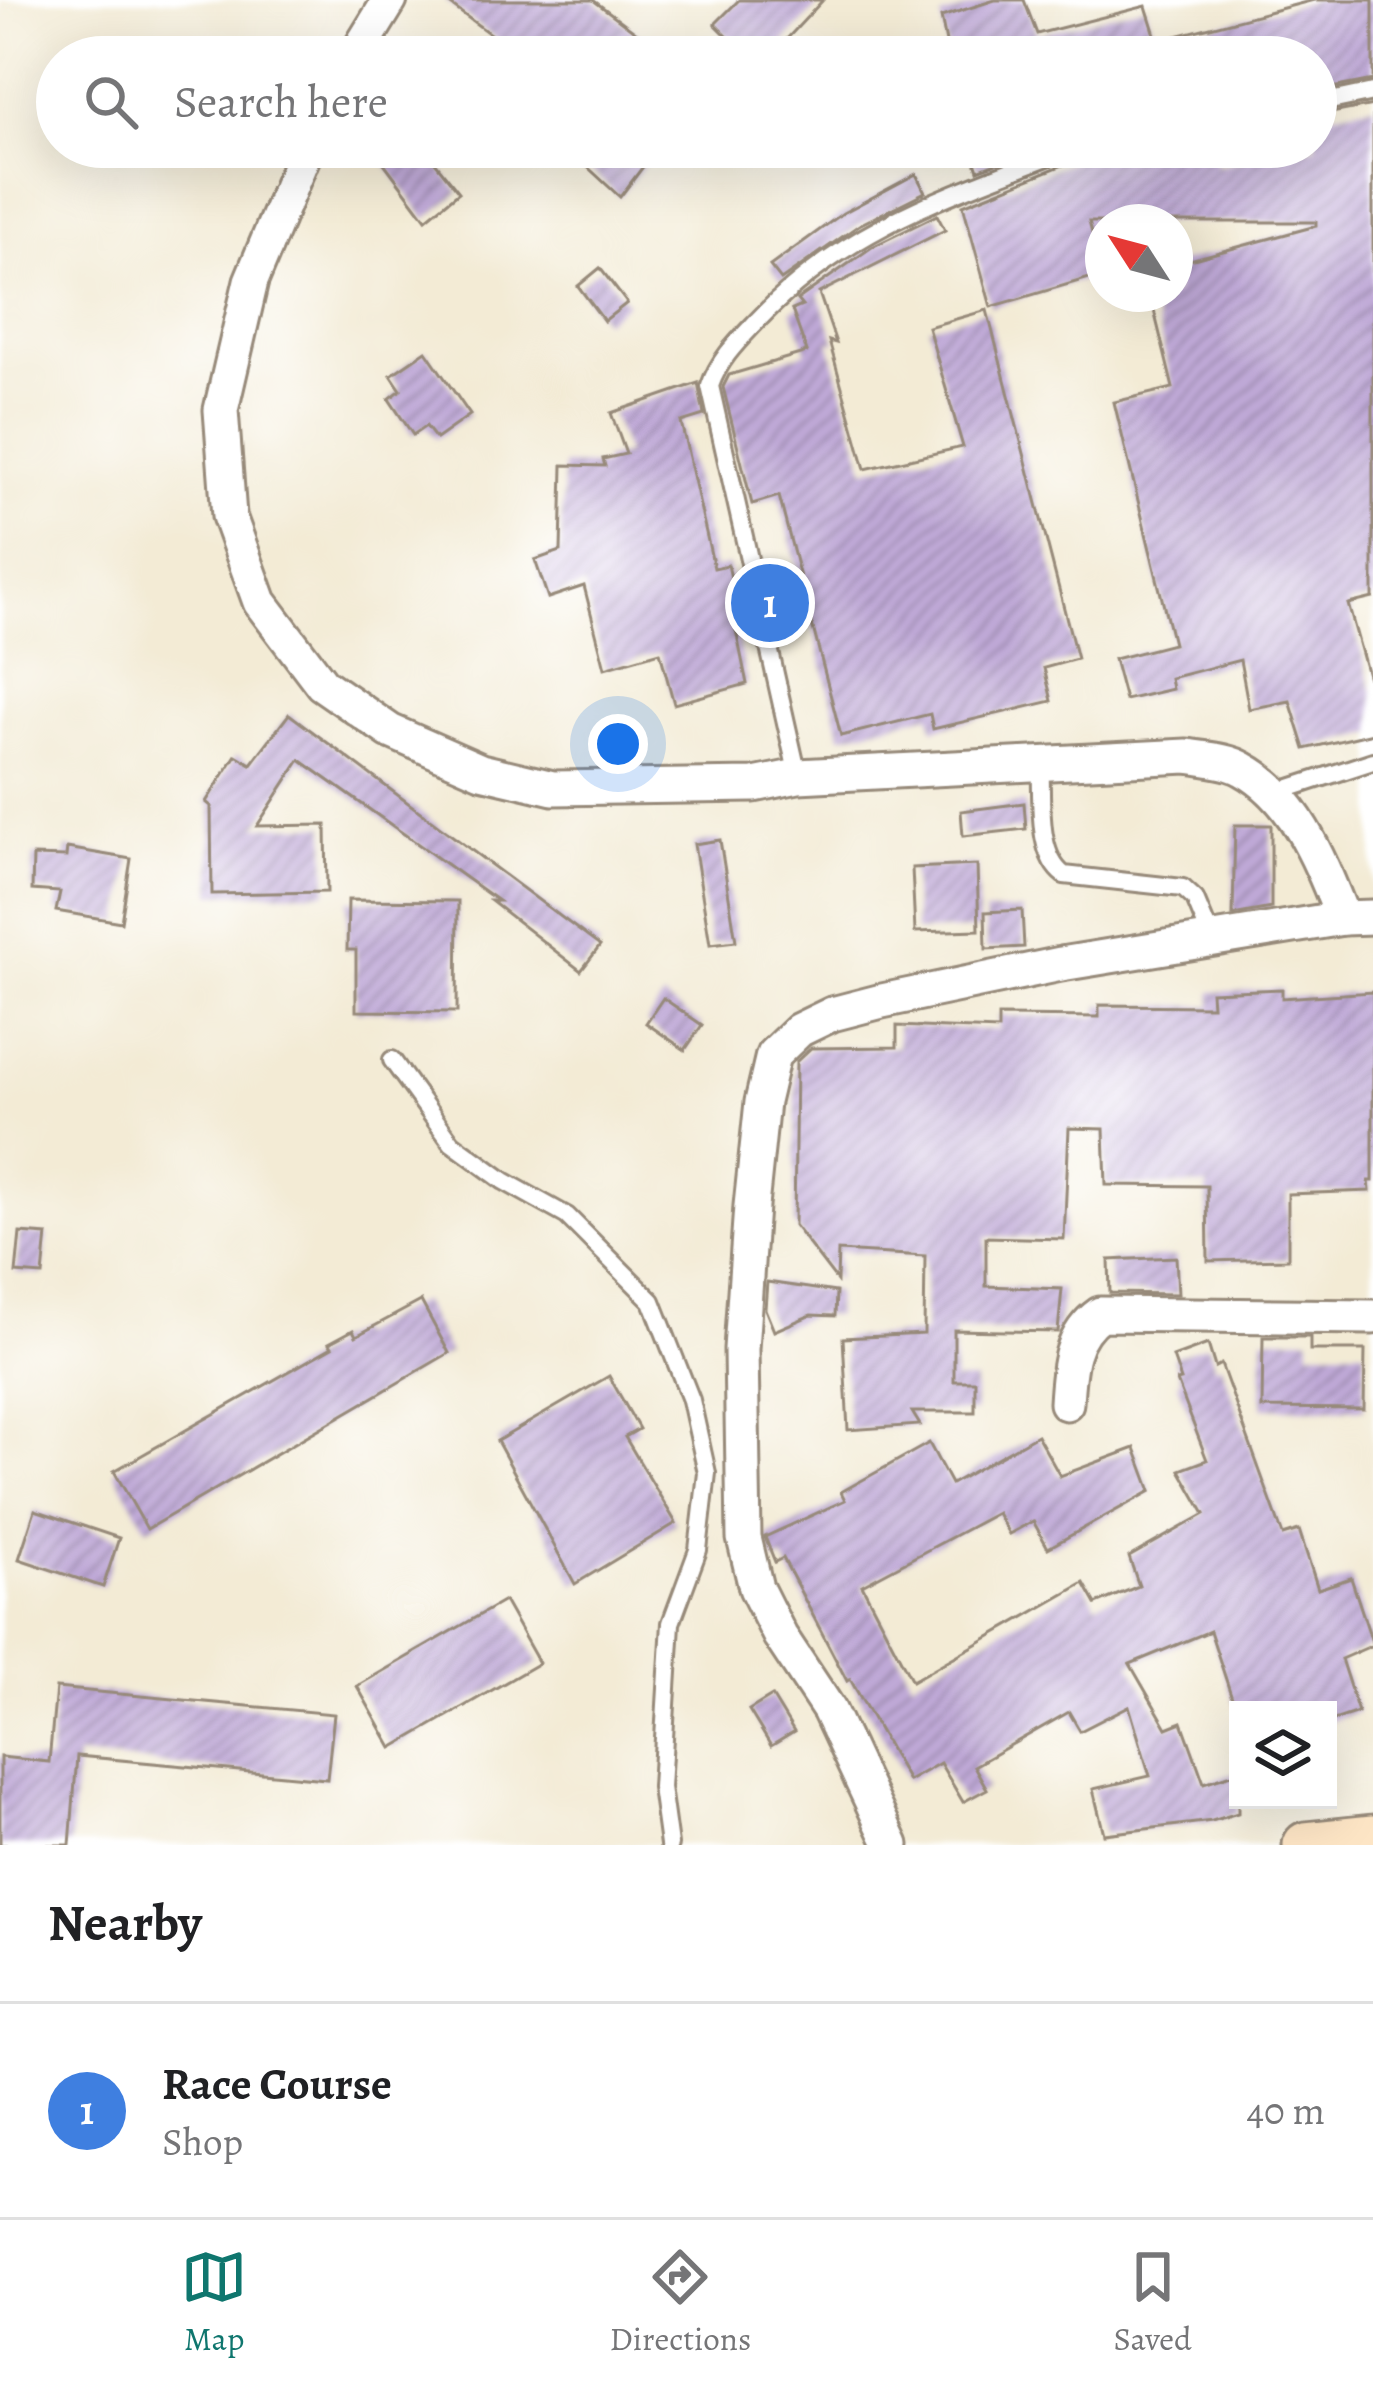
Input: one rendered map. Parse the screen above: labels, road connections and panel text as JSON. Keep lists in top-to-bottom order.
{
  "north": "top left",
  "page": {
    "search": "Search here",
    "pins": "1",
    "heading": "Nearby",
    "list": [
      {
        "mark": "1",
        "name": "Race Course",
        "note": "Shop",
        "value": "40 m"
      }
    ],
    "nav": ["Map", "Directions", "Saved"]
  }
}
